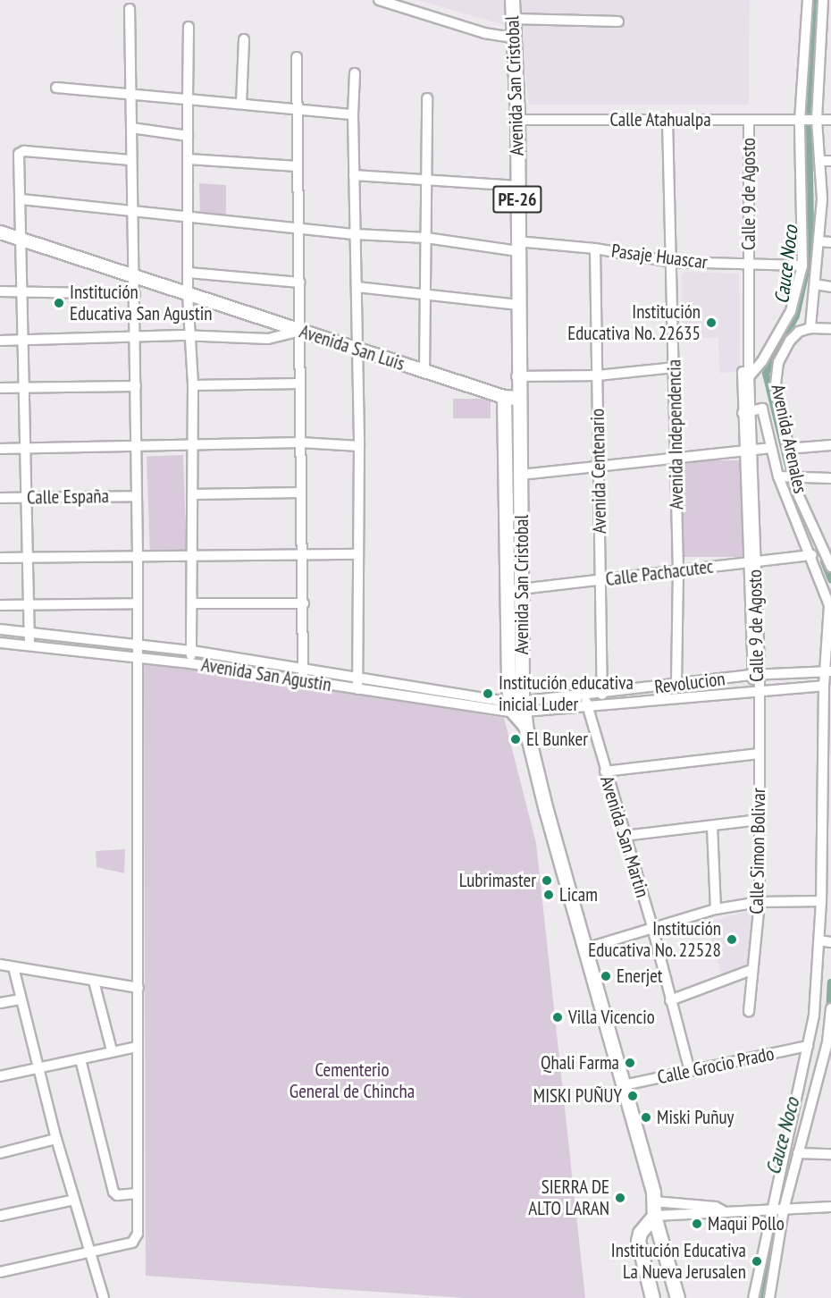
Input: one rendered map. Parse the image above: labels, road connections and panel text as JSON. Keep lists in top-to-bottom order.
{
  "streets": {
    "highway": ["Avenida San Cristobal", "PE-26"],
    "main road": ["Avenida San Luis"],
    "street": [
      "Calle Atahualpa",
      "Calle 9 de Agosto",
      "Pasaje Huascar",
      "Avenida Independencia",
      "Avenida Arenales",
      "Avenida Centenario",
      "Calle España",
      "Calle Pachacutec",
      "Avenida San Agustin",
      "Revolucion",
      "Avenida San Martin",
      "Calle Simon Bolivar",
      "Calle Grocio Prado"
    ]
  },
  "crossings": [
    ["Avenida San Cristobal", "Calle Atahualpa"],
    ["Avenida San Cristobal", "PE-26"],
    ["Avenida San Cristobal", "Pasaje Huascar"],
    ["Avenida San Cristobal", "Avenida San Luis"],
    ["Avenida San Cristobal", "Calle Pachacutec"],
    ["Avenida San Cristobal", "Avenida San Agustin"],
    ["Avenida San Cristobal", "Revolucion"],
    ["Avenida San Cristobal", "Calle Grocio Prado"],
    ["Calle Atahualpa", "Calle 9 de Agosto"],
    ["Calle Atahualpa", "Avenida Independencia"],
    ["Calle Atahualpa", "Avenida Arenales"],
    ["Calle 9 de Agosto", "Pasaje Huascar"],
    ["Calle 9 de Agosto", "Avenida Arenales"],
    ["Calle 9 de Agosto", "Calle Pachacutec"],
    ["Calle 9 de Agosto", "Revolucion"],
    ["Calle 9 de Agosto", "Calle Simon Bolivar"],
    ["Pasaje Huascar", "Avenida Independencia"],
    ["Pasaje Huascar", "Avenida Arenales"],
    ["Pasaje Huascar", "Avenida Centenario"],
    ["Avenida Independencia", "Calle Pachacutec"],
    ["Avenida Independencia", "Revolucion"],
    ["Avenida Centenario", "Calle Pachacutec"],
    ["Avenida Centenario", "Revolucion"],
    ["Avenida San Agustin", "Revolucion"],
    ["Revolucion", "Avenida San Martin"],
    ["Revolucion", "Calle Simon Bolivar"],
    ["Avenida San Martin", "Calle Grocio Prado"]
  ],
  "water": ["Cauce Noco"],
  "parks": ["Cementerio General de Chincha"],
  "places": [
    "Institución Educativa San Agustin",
    "Institución Educativa No. 22635",
    "Institución educativa inicial Luder",
    "El Bunker",
    "Lubrimaster",
    "Licam",
    "Institución Educativa No. 22528",
    "Enerjet",
    "Villa Vicencio",
    "Qhali Farma",
    "MISKI PUÑUY",
    "Miski Puñuy",
    "SIERRA DE ALTO LARAN",
    "Maqui Pollo",
    "Institución Educativa La Nueva Jerusalen"
  ]
}
